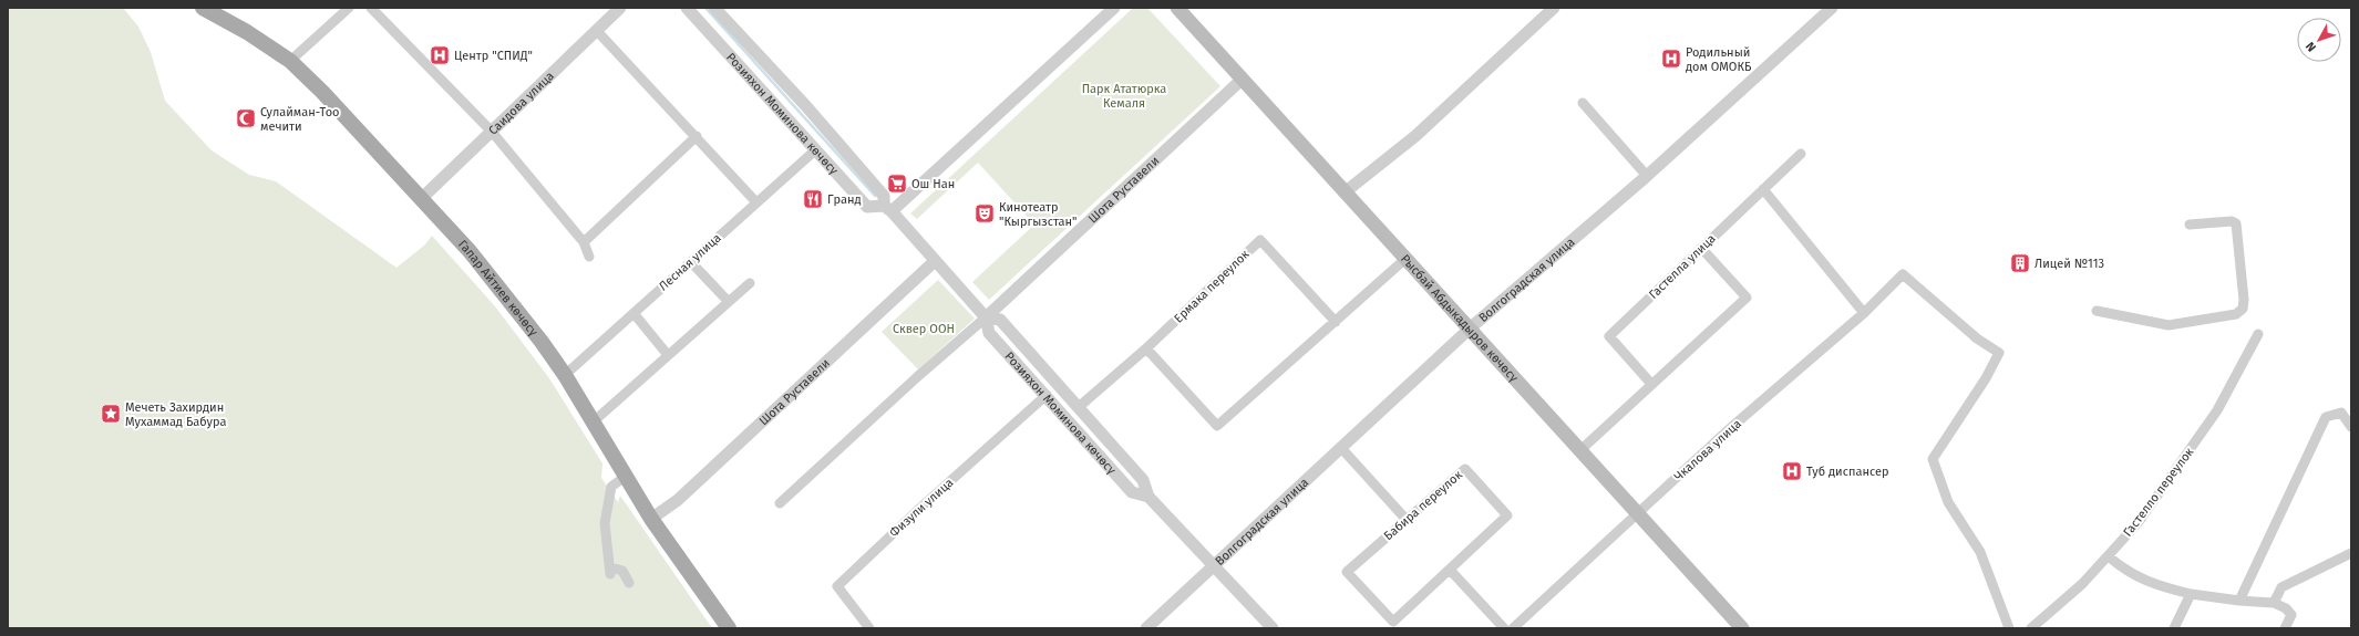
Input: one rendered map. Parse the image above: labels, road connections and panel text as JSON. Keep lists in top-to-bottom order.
{
  "streets": {
    "main road": ["Гапар Айтиев көчөсү", "Рысбай Абдыкадыров көчөсү"],
    "street": [
      "Саидова улица",
      "Розияхон Моминова көчөсү",
      "Шота Руставели",
      "Лесная улица",
      "Гастелла улица",
      "Волгоградская улица",
      "Ермака переулок",
      "Чкалова улица",
      "Гастелло переулок",
      "Бабира переулок",
      "Физули улица"
    ]
  },
  "crossings": [
    ["Саидова улица", "Гапар Айтиев көчөсү"],
    ["Розияхон Моминова көчөсү", "Шота Руставели"],
    ["Розияхон Моминова көчөсү", "Лесная улица"],
    ["Розияхон Моминова көчөсү", "Волгоградская улица"],
    ["Розияхон Моминова көчөсү", "Ермака переулок"],
    ["Розияхон Моминова көчөсү", "Физули улица"],
    ["Шота Руставели", "Гапар Айтиев көчөсү"],
    ["Шота Руставели", "Рысбай Абдыкадыров көчөсү"],
    ["Лесная улица", "Гапар Айтиев көчөсү"],
    ["Волгоградская улица", "Рысбай Абдыкадыров көчөсү"],
    ["Рысбай Абдыкадыров көчөсү", "Чкалова улица"]
  ],
  "parks": ["Парк Ататюрка Кемаля", "Сквер ООН"],
  "places": {
    "hospital": ["Центр \"СПИД\"", "Родильный дом ОМОКБ", "Туб диспансер"],
    "mosque": ["Сулайман-Тоо мечити"],
    "supermarket": ["Ош Нан"],
    "restaurant": ["Гранд"],
    "theatre": ["Кинотеатр \"Кыргызстан\""],
    "building": ["Лицей №113"],
    "place": ["Мечеть Захирдин Мухаммад Бабура"]
  },
  "north": "bottom left"
}
